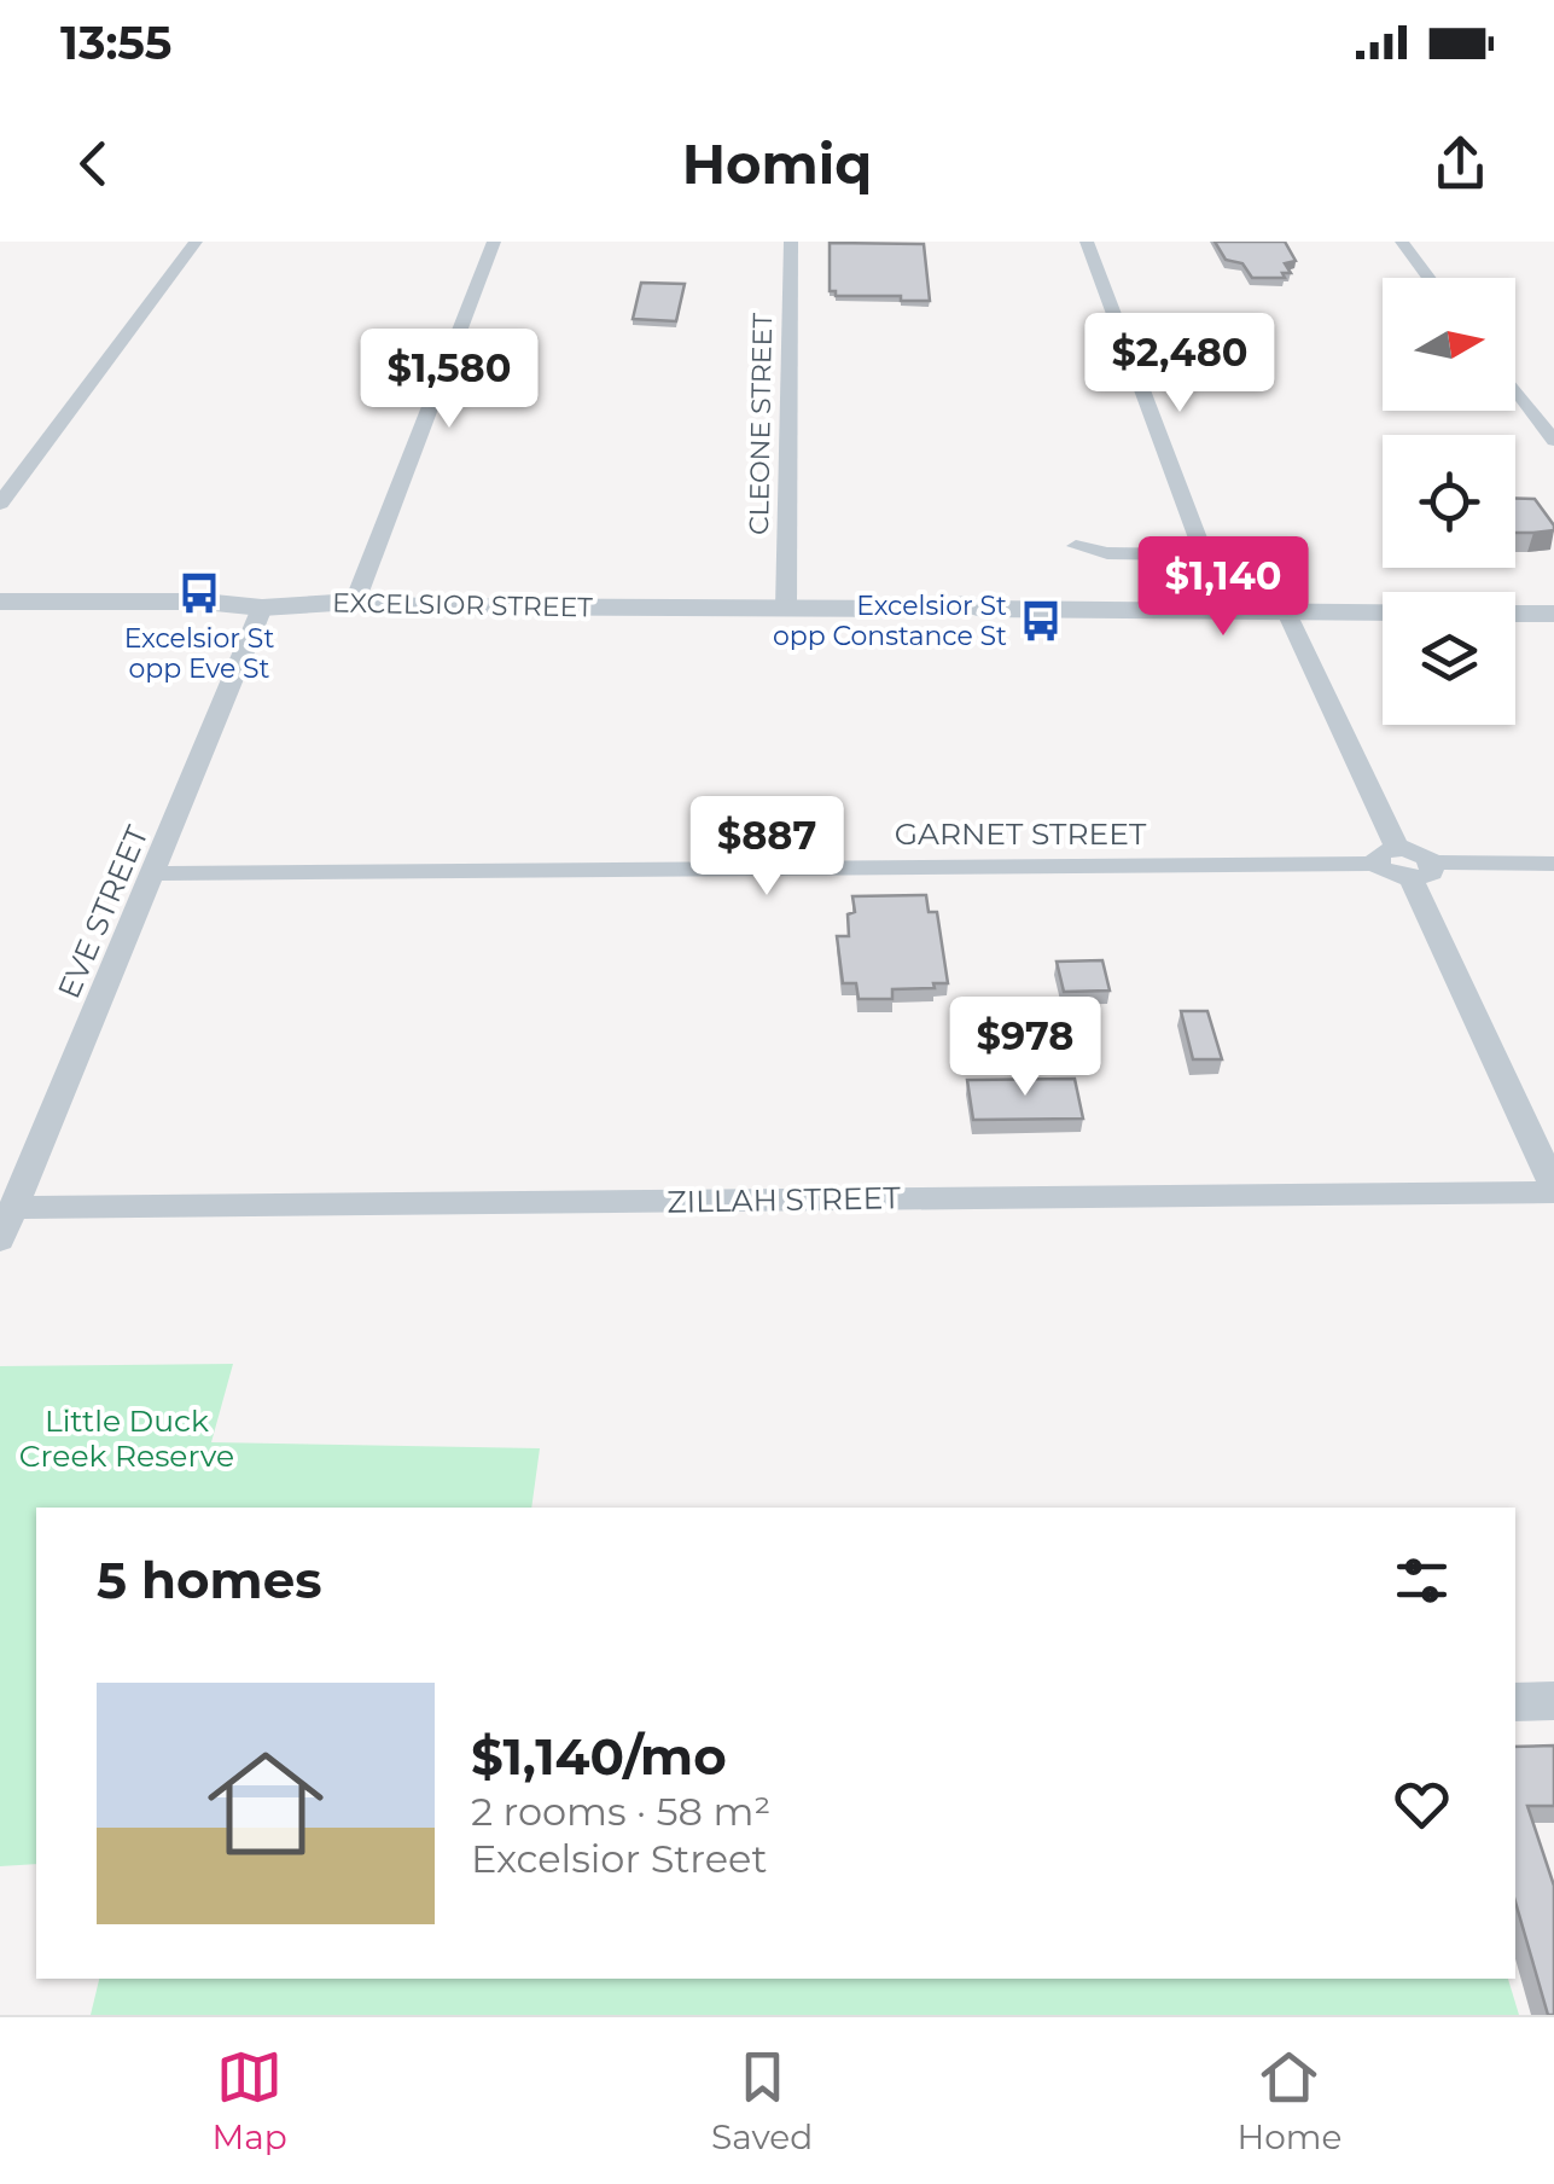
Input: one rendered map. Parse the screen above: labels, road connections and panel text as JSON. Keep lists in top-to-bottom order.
{
  "streets": {
    "street": [
      "CLEONE STREET",
      "EXCELSIOR STREET",
      "GARNET STREET",
      "EVE STREET",
      "ZILLAH STREET"
    ]
  },
  "crossings": [
    ["CLEONE STREET", "EXCELSIOR STREET"],
    ["EXCELSIOR STREET", "EVE STREET"],
    ["GARNET STREET", "EVE STREET"],
    ["EVE STREET", "ZILLAH STREET"]
  ],
  "parks": ["Little Duck Creek Reserve"],
  "places": {
    "bus stop": ["Excelsior St opp Eve St", "Excelsior St opp Constance St"]
  },
  "north": "right",
  "page": {
    "status": "13:55",
    "header": "Homiq",
    "price": [
      "$2,480",
      "$1,580",
      "$1,140",
      "$887",
      "$978"
    ],
    "heading": "5 homes",
    "list": [
      {
        "name": "$1,140/mo",
        "note": "2 rooms · 58 m² · Excelsior Street"
      }
    ],
    "tabs": ["Map", "Saved", "Home"]
  }
}
